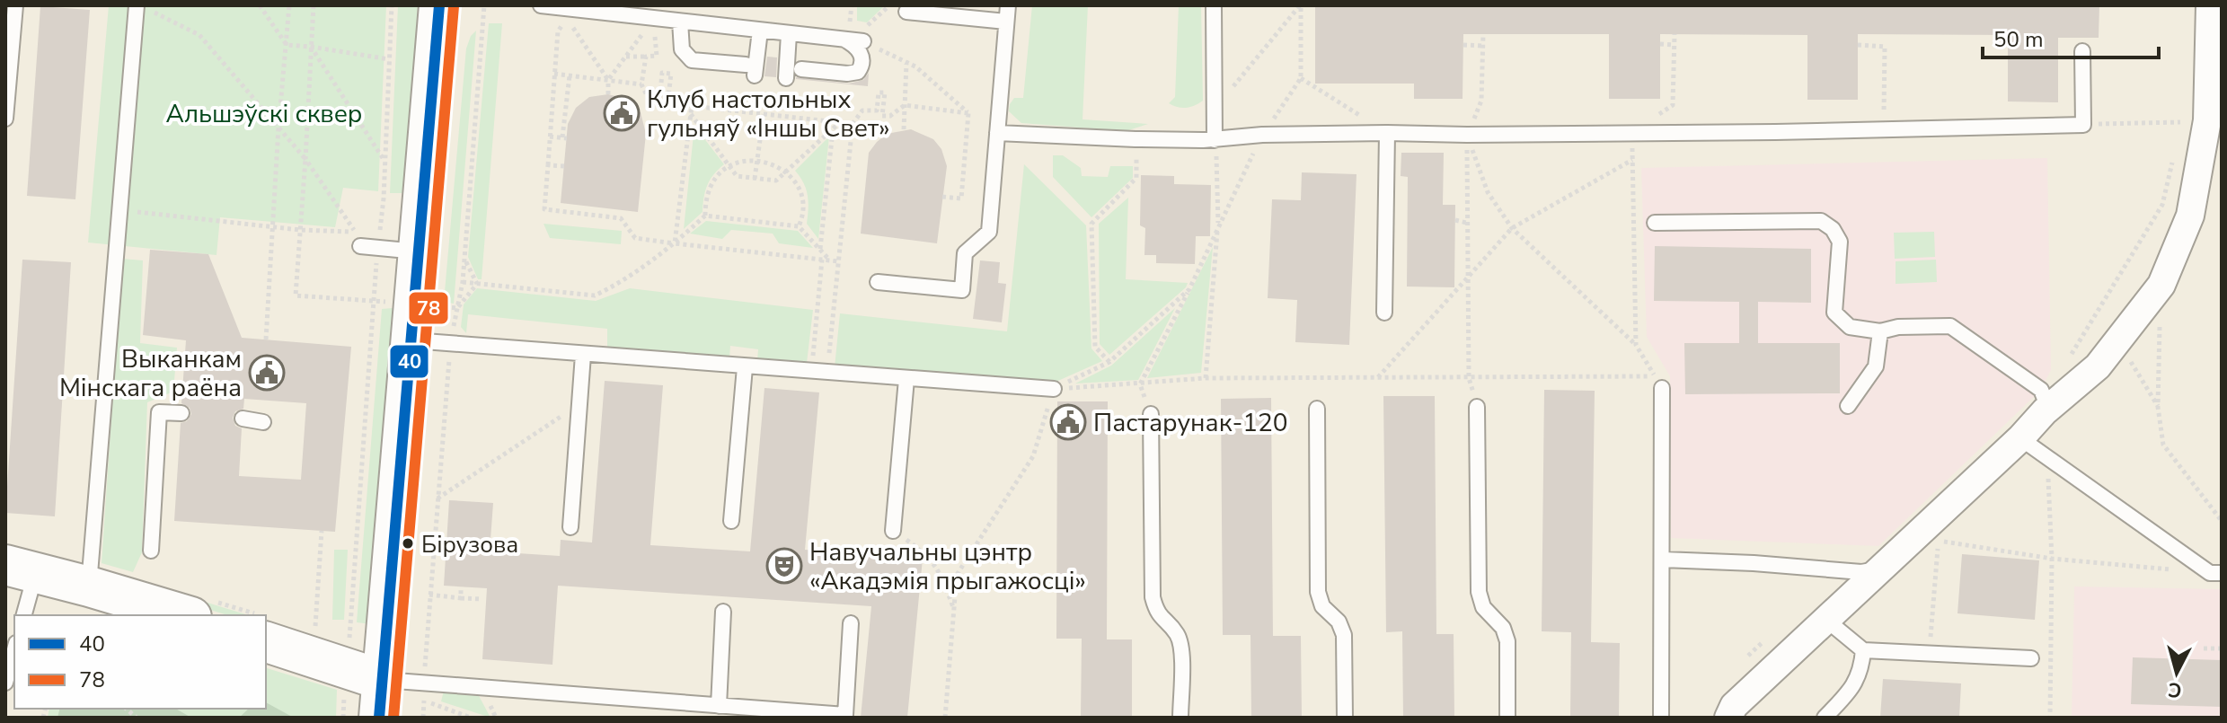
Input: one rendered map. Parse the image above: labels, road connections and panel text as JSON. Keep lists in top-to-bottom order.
{
  "parks": ["Альшэўскі сквер"],
  "places": {
    "public building": ["Клуб настольных гульняў «Іншы Свет»", "Выканкам Мінскага раёна", "Пастарунак-120"],
    "other": ["Бірузова"],
    "theatre": ["Навучальны цэнтр «Акадэмія прыгажосці»"]
  },
  "lines": ["transit line 40", "transit line 78"],
  "legend": ["40", "78"],
  "scale_bar": "50 m",
  "north": "bottom"
}
